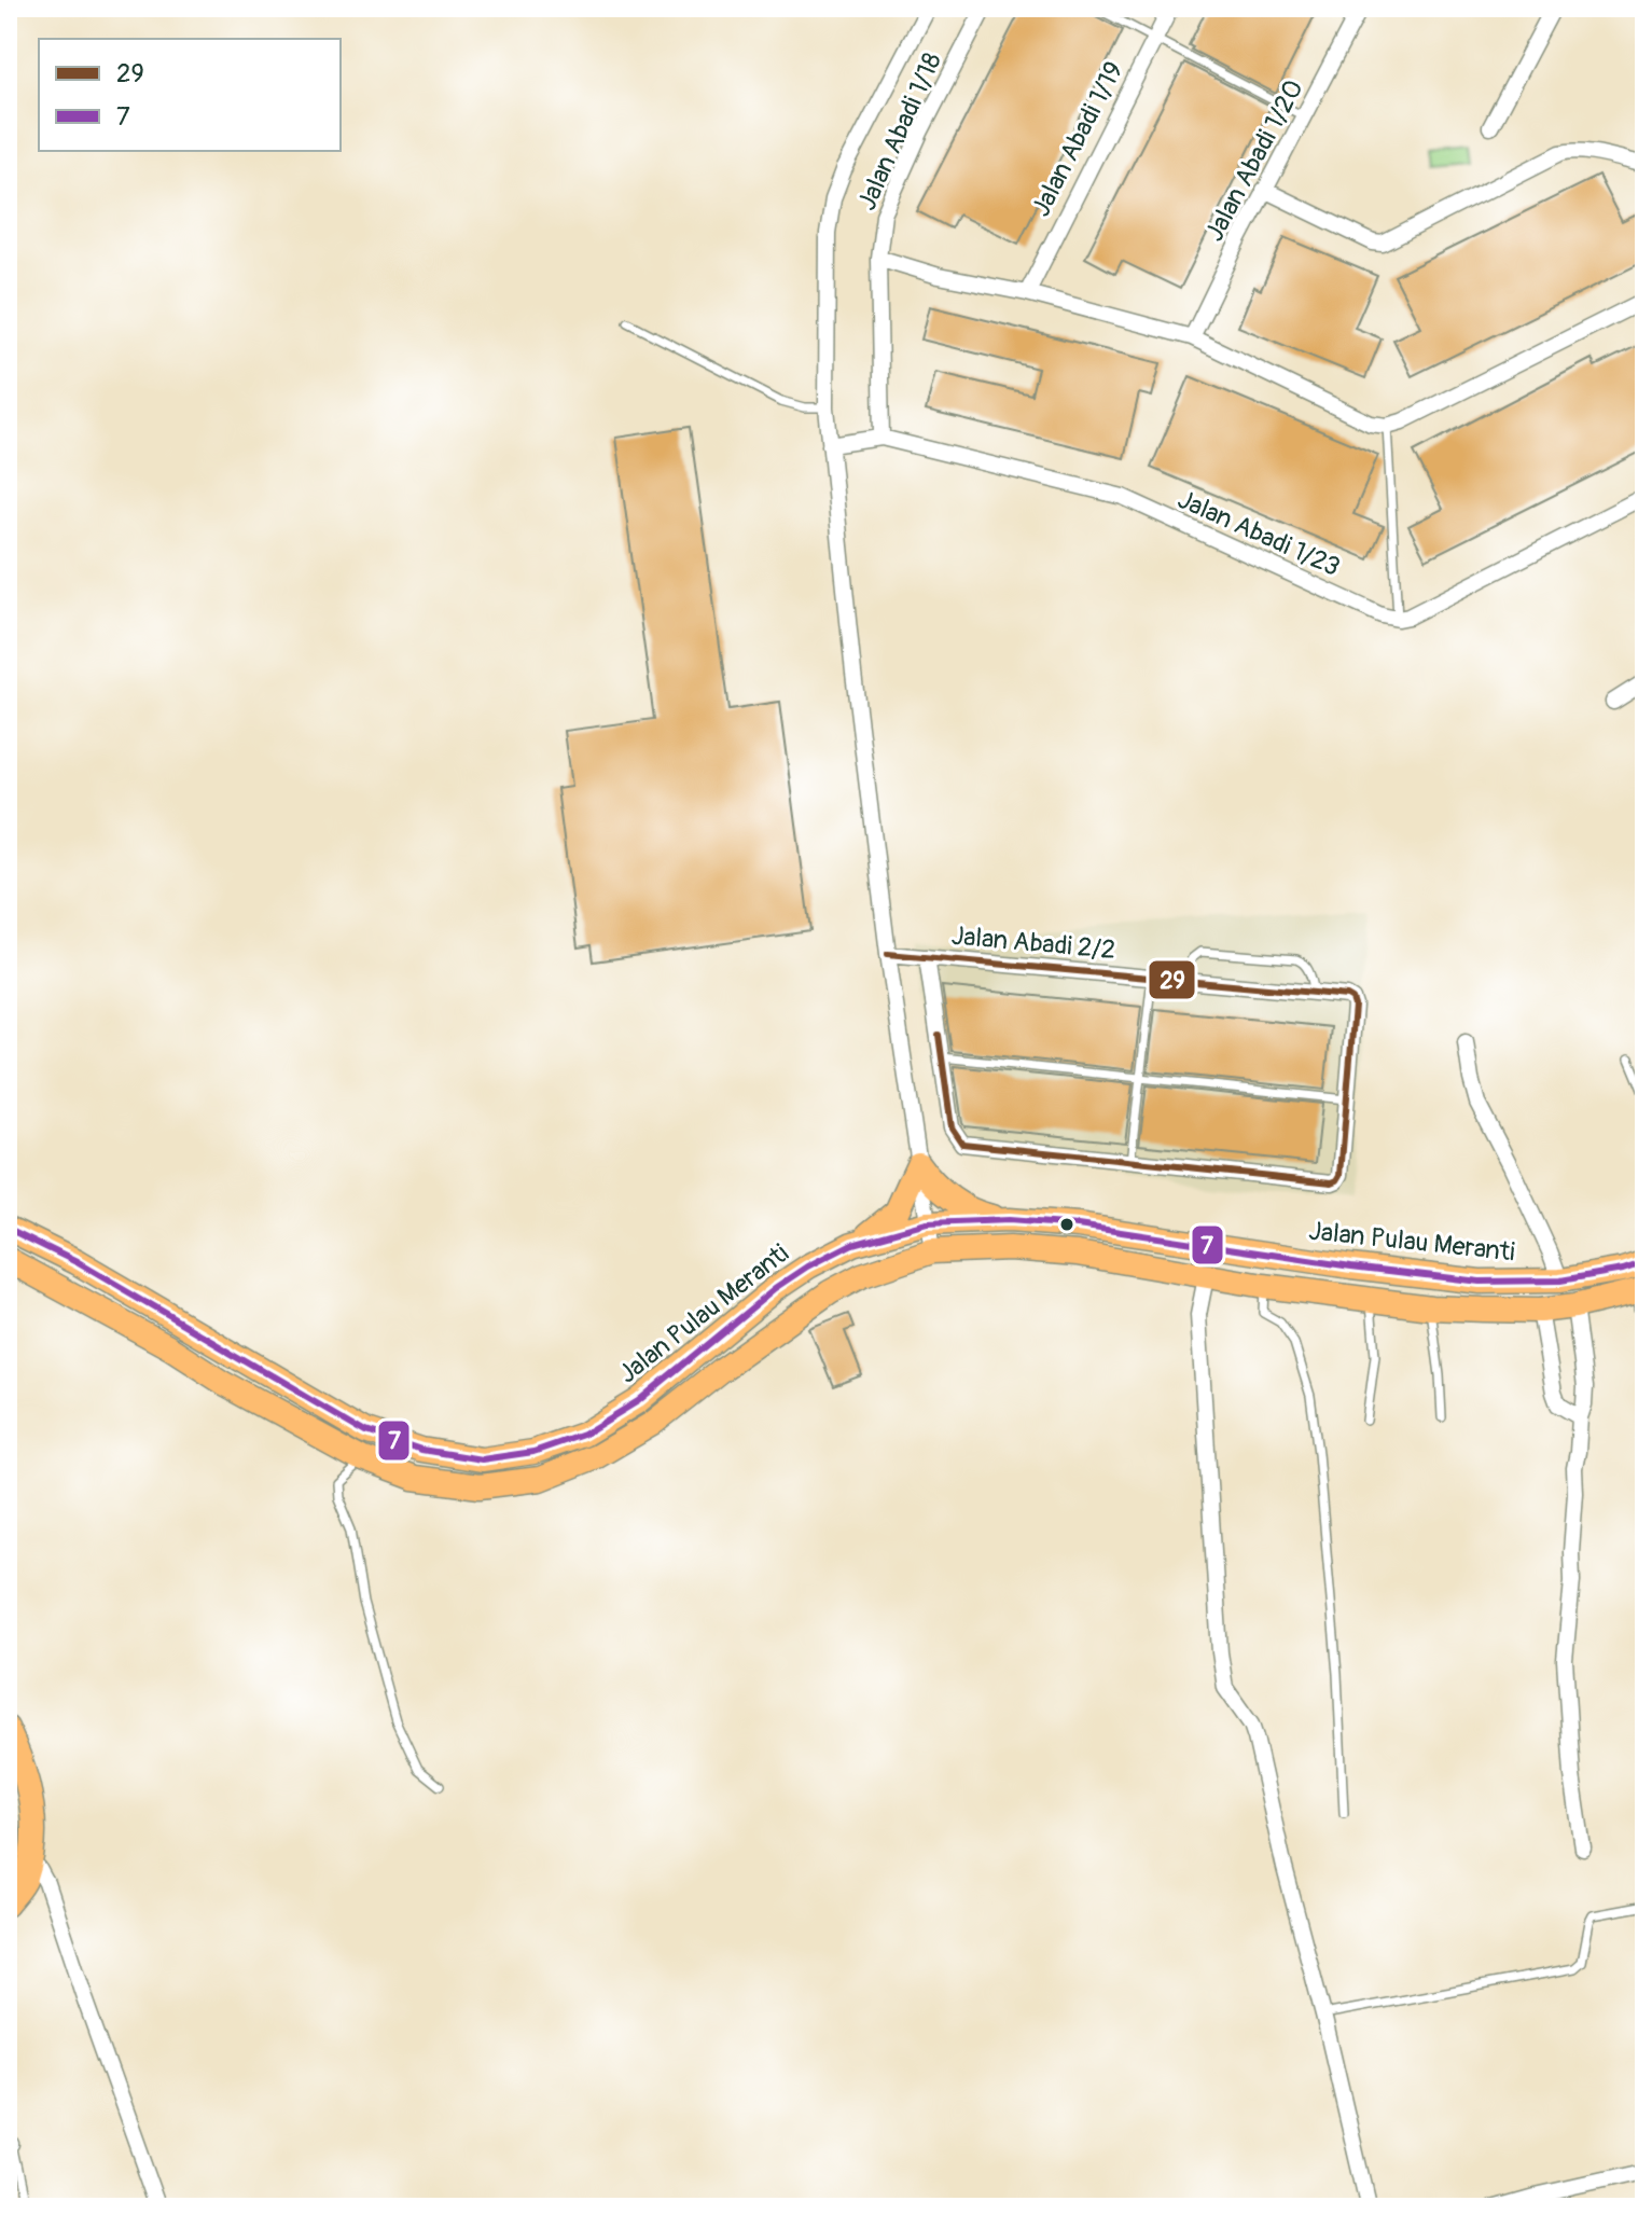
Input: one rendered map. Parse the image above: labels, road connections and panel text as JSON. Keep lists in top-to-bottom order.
{
  "streets": {
    "main road": ["Jalan Pulau Meranti"],
    "street": [
      "Jalan Abadi 1/18",
      "Jalan Abadi 1/19",
      "Jalan Abadi 1/20",
      "Jalan Abadi 1/23",
      "Jalan Abadi 2/2"
    ]
  },
  "crossings": [
    ["Jalan Abadi 1/18", "Jalan Abadi 1/23"]
  ],
  "lines": ["transit line 29", "transit line 7"],
  "legend": ["29", "7"]
}
